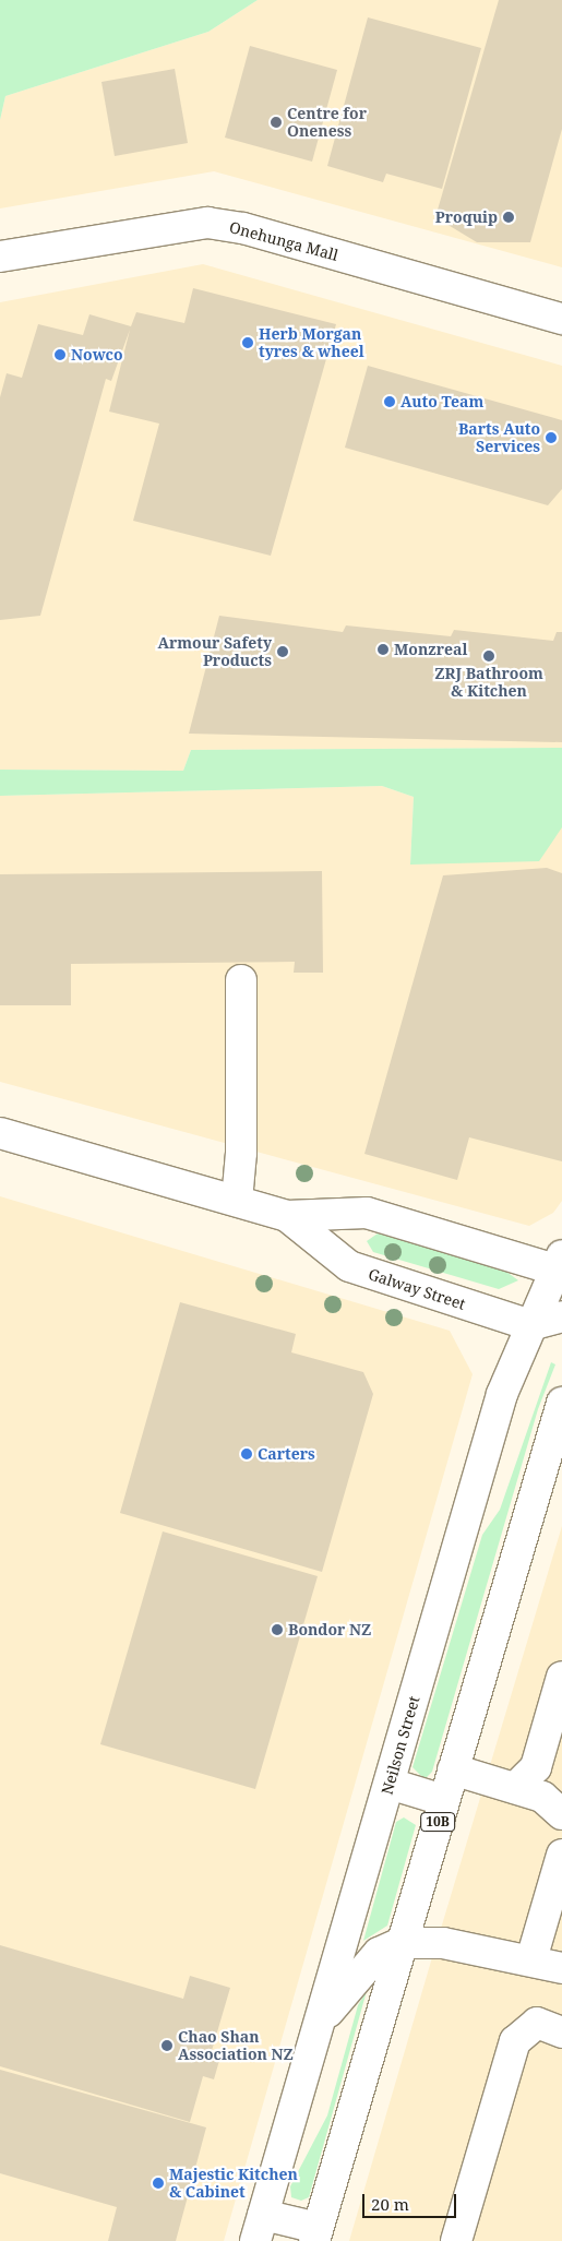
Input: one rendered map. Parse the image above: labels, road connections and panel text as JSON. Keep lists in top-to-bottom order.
{
  "streets": {
    "main road": [
      "Onehunga Mall",
      "Galway Street",
      "Neilson Street",
      "10B"
    ]
  },
  "crossings": [
    ["Galway Street", "Neilson Street"]
  ],
  "places": [
    "Centre for Oneness",
    "Proquip",
    "Herb Morgan tyres & wheel",
    "Nowco",
    "Auto Team",
    "Barts Auto Services",
    "Monzreal",
    "Armour Safety Products",
    "ZRJ Bathroom & Kitchen",
    "Carters",
    "Bondor NZ",
    "Chao Shan Association NZ",
    "Majestic Kitchen & Cabinet"
  ],
  "scale_bar": "20 m"
}
